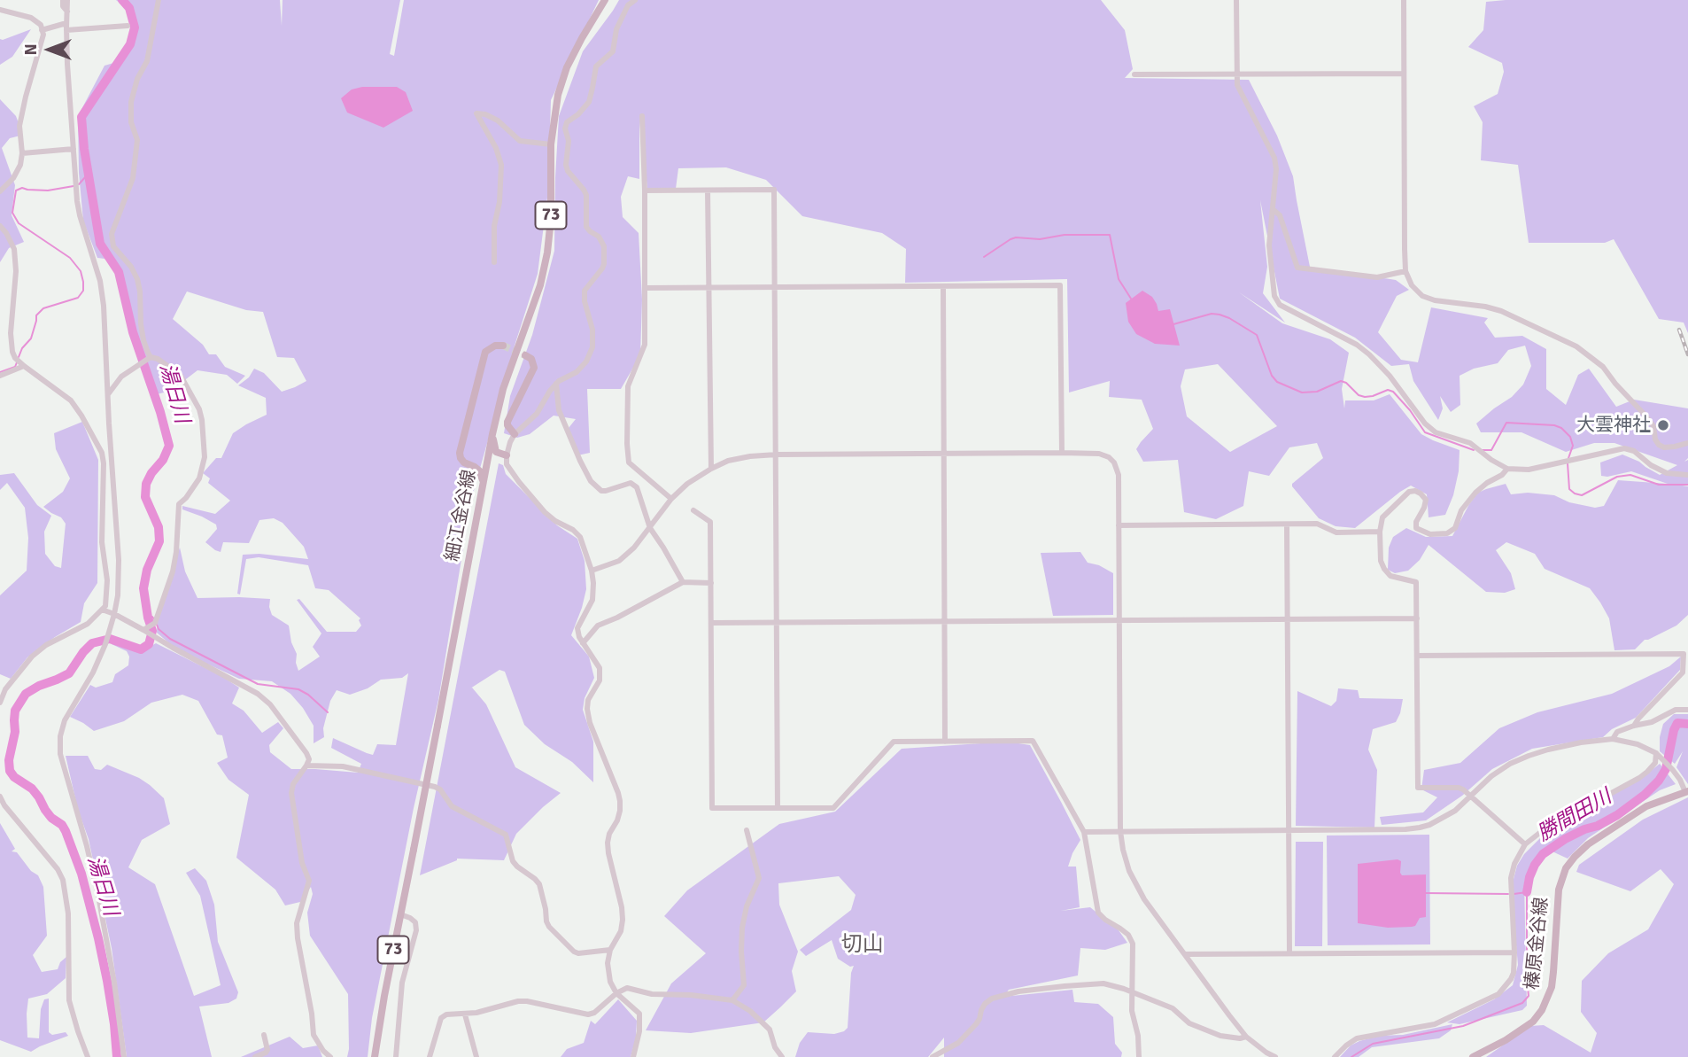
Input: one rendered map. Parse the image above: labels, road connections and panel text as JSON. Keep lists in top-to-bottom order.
{
  "streets": {
    "main road": ["73", "細江金谷線", "榛原金谷線"]
  },
  "districts": ["切山"],
  "water": ["湯日川", "勝間田川"],
  "places": ["大雲神社"],
  "north": "left"
}
